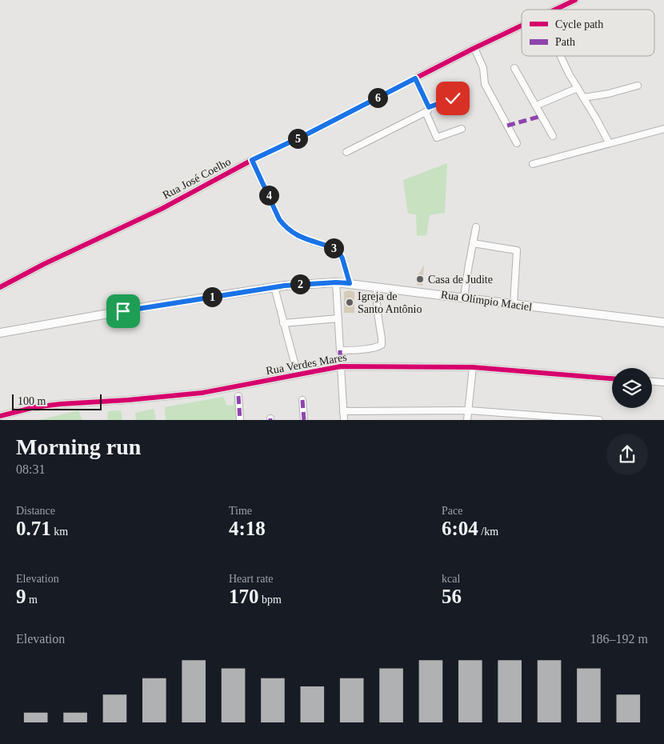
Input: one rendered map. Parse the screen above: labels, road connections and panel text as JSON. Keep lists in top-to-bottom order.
{
  "streets": {
    "main road": ["Rua Olímpio Maciel"],
    "street": ["Rua José Coelho", "Rua Verdes Mares"]
  },
  "places": ["Casa de Judite", "Igreja de Santo Antônio"],
  "legend": ["Cycle path", "Path"],
  "scale_bar": "100 m",
  "page": {
    "pins": [
      "6",
      "5",
      "4",
      "3",
      "2",
      "1"
    ],
    "scale": "100 m",
    "heading": ["Morning run", "08:31"],
    "stats": [
      ["Distance", "0.71 km"],
      ["Time", "4:18"],
      ["Pace", "6:04 /km"],
      ["Elevation", "9 m"],
      ["Heart rate", "170 bpm"],
      ["kcal", "56"]
    ],
    "chart": ["Elevation", "186–192 m"]
  }
}
